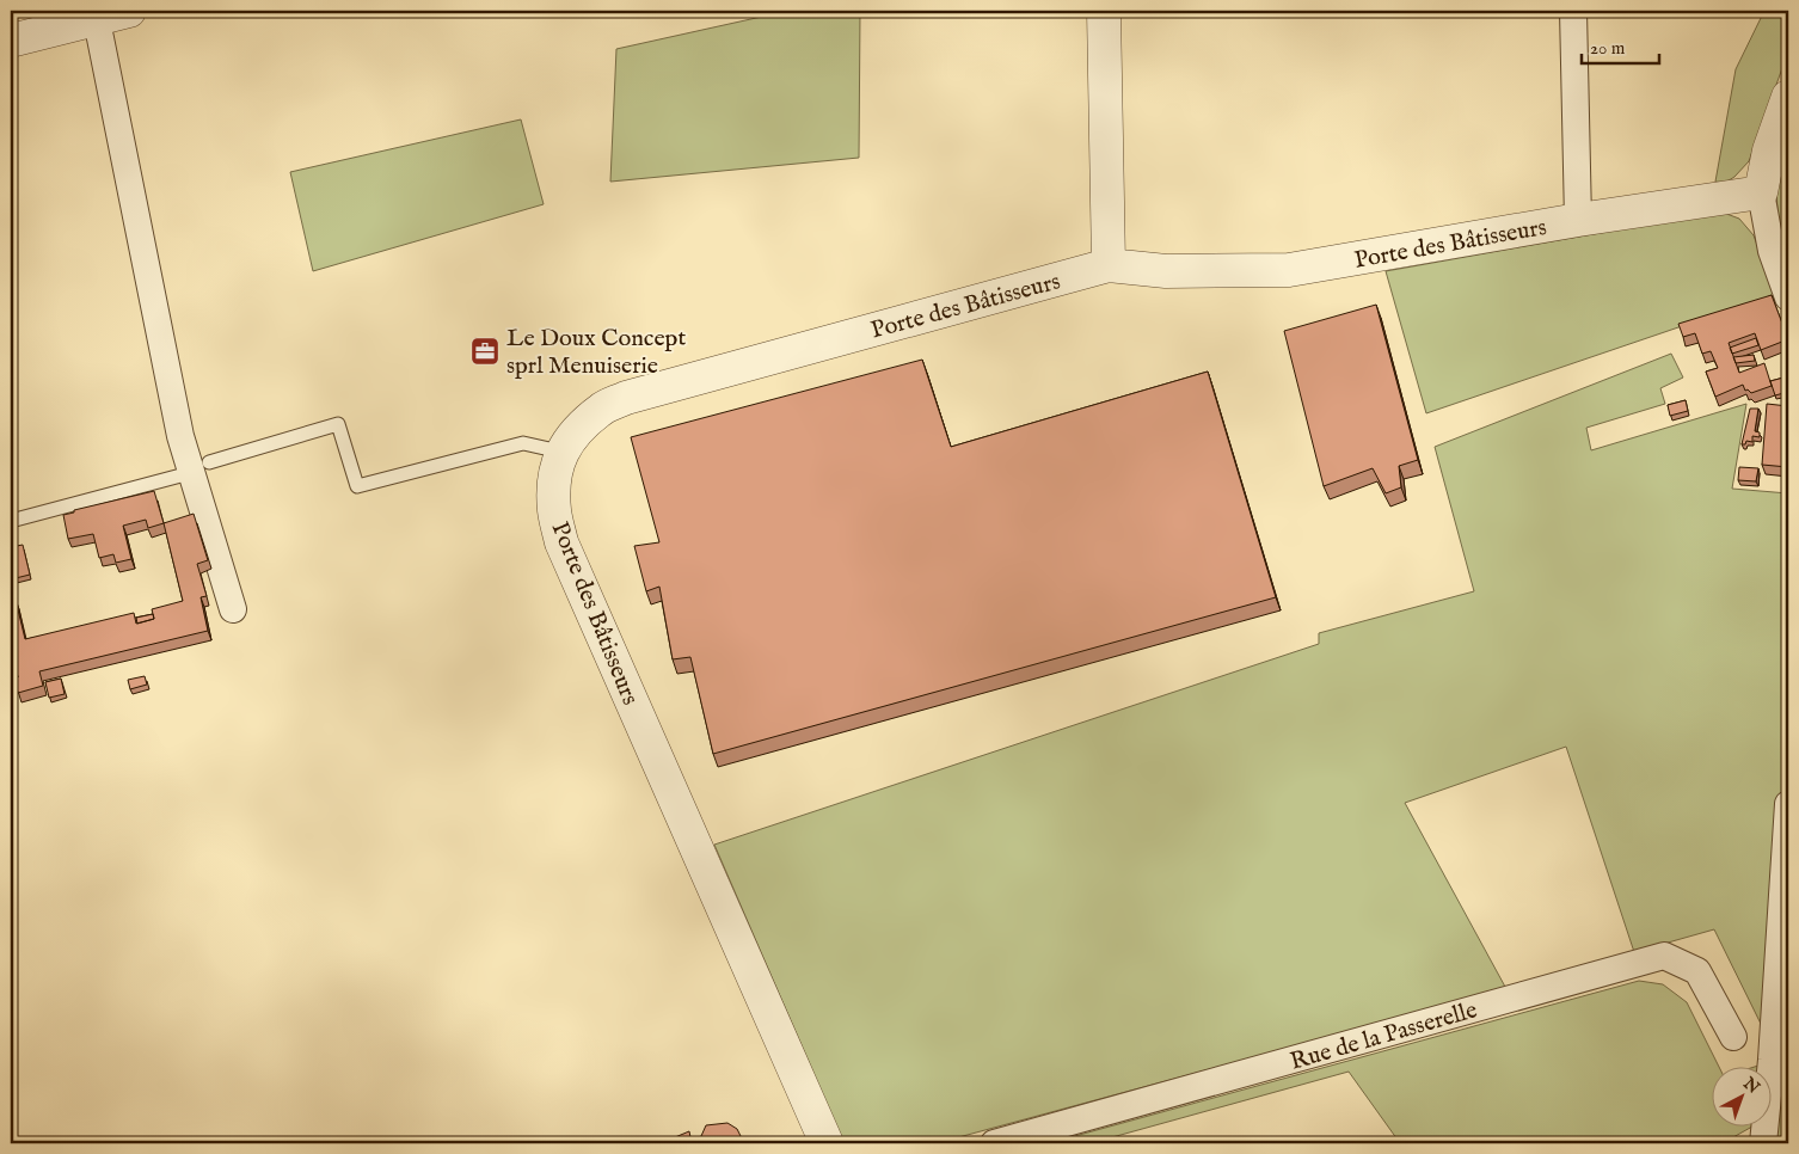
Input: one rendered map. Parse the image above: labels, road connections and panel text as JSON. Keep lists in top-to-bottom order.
{
  "streets": {
    "street": ["Porte des Bâtisseurs", "Rue de la Passerelle"]
  },
  "places": {
    "office": ["Le Doux Concept sprl Menuiserie"]
  },
  "scale_bar": "20 m",
  "north": "top right"
}
